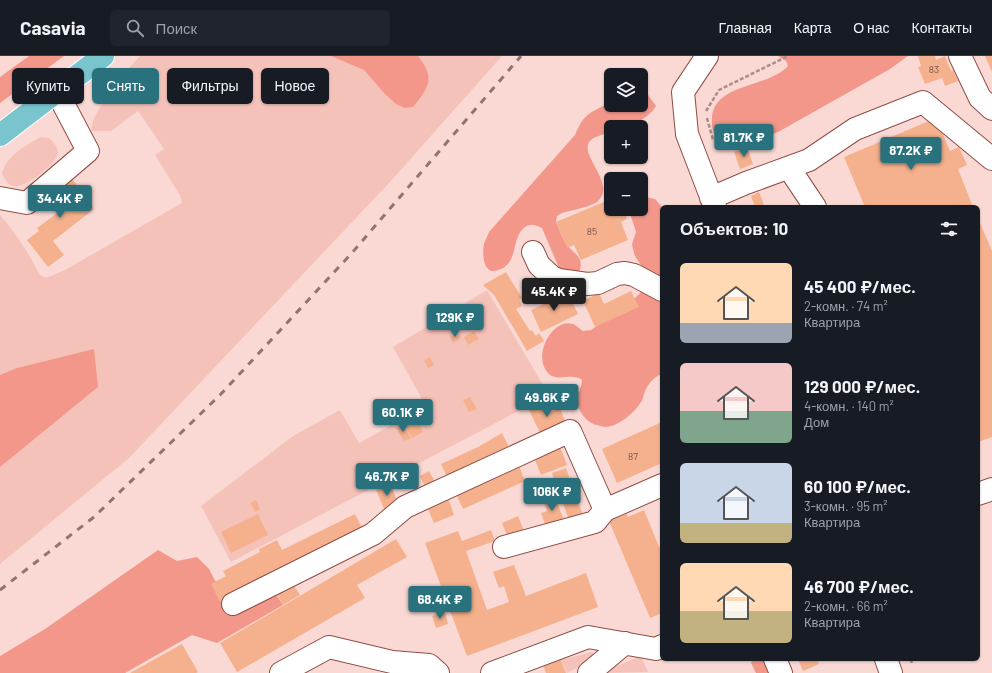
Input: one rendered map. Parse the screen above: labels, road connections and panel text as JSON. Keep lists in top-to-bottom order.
{
  "house_numbers": ["83", "85", "87"],
  "page": {
    "header": "Casavia",
    "search": "Поиск",
    "nav": [
      "Главная",
      "Карта",
      "О нас",
      "Контакты"
    ],
    "map_buttons": ["+", "−"],
    "chip": [
      "Купить",
      "Снять",
      "Фильтры",
      "Новое"
    ],
    "price": [
      "81.7K ₽",
      "87.2K ₽",
      "34.4K ₽",
      "45.4K ₽",
      "129K ₽",
      "49.6K ₽",
      "60.1K ₽",
      "46.7K ₽",
      "106K ₽",
      "68.4K ₽"
    ],
    "heading": "Объектов: 10",
    "list": [
      {
        "name": "45 400 ₽/мес.",
        "note": "2-комн. · 74 m² · Квартира"
      },
      {
        "name": "129 000 ₽/мес.",
        "note": "4-комн. · 140 m² · Дом"
      },
      {
        "name": "60 100 ₽/мес.",
        "note": "3-комн. · 95 m² · Квартира"
      },
      {
        "name": "46 700 ₽/мес.",
        "note": "2-комн. · 66 m² · Квартира"
      }
    ]
  }
}
